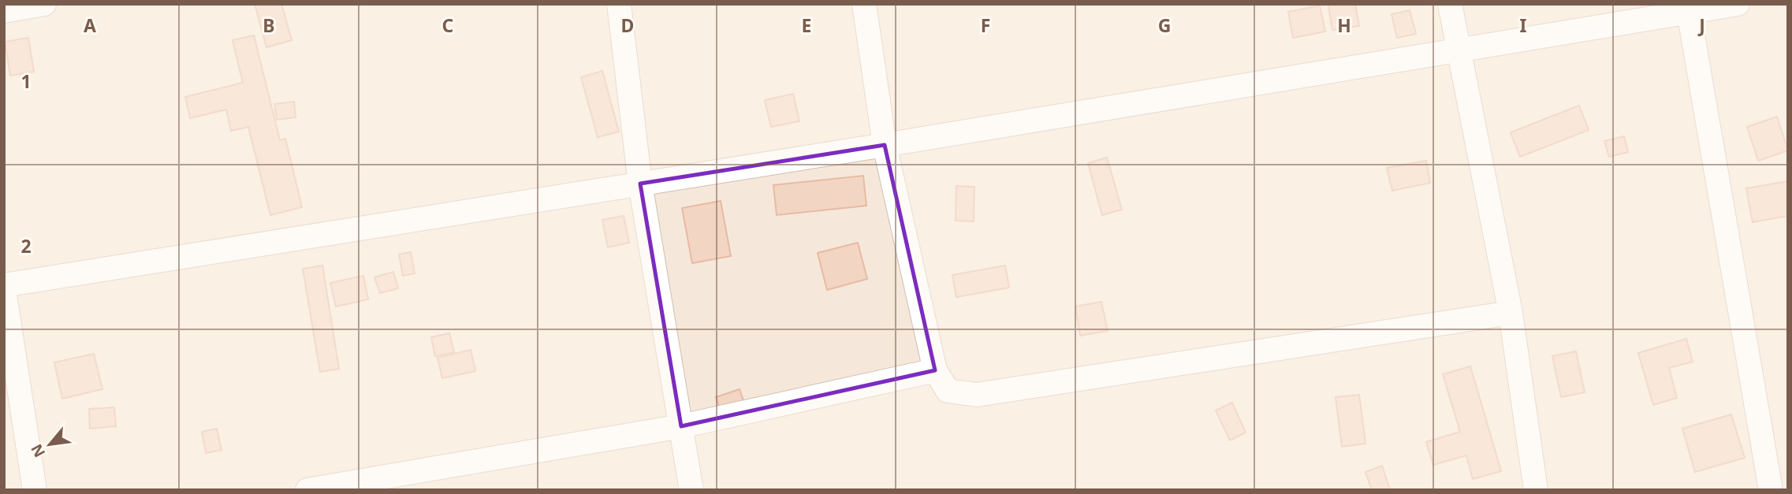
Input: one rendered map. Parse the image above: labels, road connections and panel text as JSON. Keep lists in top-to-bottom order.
{
  "north": "bottom left",
  "grid": {
    "columns": [
      "A",
      "B",
      "C",
      "D",
      "E",
      "F",
      "G",
      "H",
      "I",
      "J"
    ],
    "rows": ["1", "2"]
  }
}
